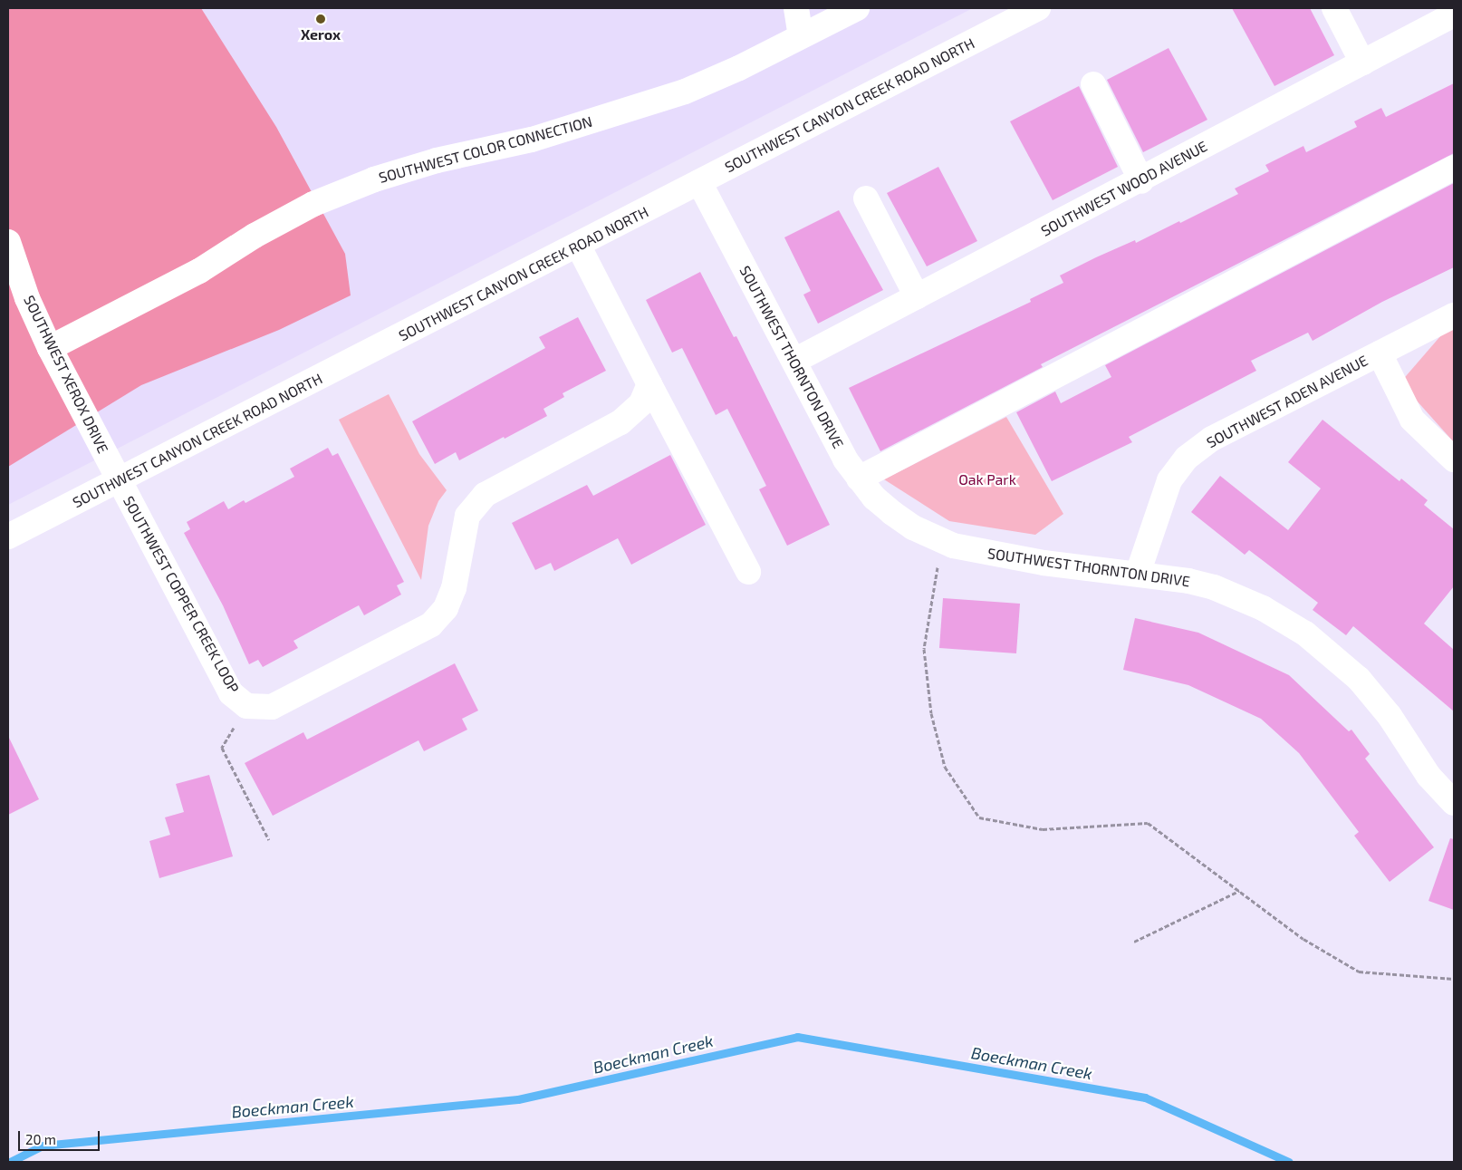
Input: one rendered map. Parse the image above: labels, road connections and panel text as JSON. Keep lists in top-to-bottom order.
{
  "streets": {
    "street": [
      "SOUTHWEST CANYON CREEK ROAD NORTH",
      "SOUTHWEST COLOR CONNECTION",
      "SOUTHWEST WOOD AVENUE",
      "SOUTHWEST THORNTON DRIVE",
      "SOUTHWEST XEROX DRIVE",
      "SOUTHWEST ADEN AVENUE",
      "SOUTHWEST COPPER CREEK LOOP"
    ]
  },
  "crossings": [
    ["SOUTHWEST CANYON CREEK ROAD NORTH", "SOUTHWEST THORNTON DRIVE"],
    ["SOUTHWEST CANYON CREEK ROAD NORTH", "SOUTHWEST XEROX DRIVE"],
    ["SOUTHWEST CANYON CREEK ROAD NORTH", "SOUTHWEST COPPER CREEK LOOP"],
    ["SOUTHWEST COLOR CONNECTION", "SOUTHWEST XEROX DRIVE"],
    ["SOUTHWEST WOOD AVENUE", "SOUTHWEST THORNTON DRIVE"],
    ["SOUTHWEST THORNTON DRIVE", "SOUTHWEST ADEN AVENUE"],
    ["SOUTHWEST XEROX DRIVE", "SOUTHWEST COPPER CREEK LOOP"]
  ],
  "water": ["Boeckman Creek"],
  "parks": ["Oak Park"],
  "places": ["Xerox"],
  "scale_bar": "20 m"
}
